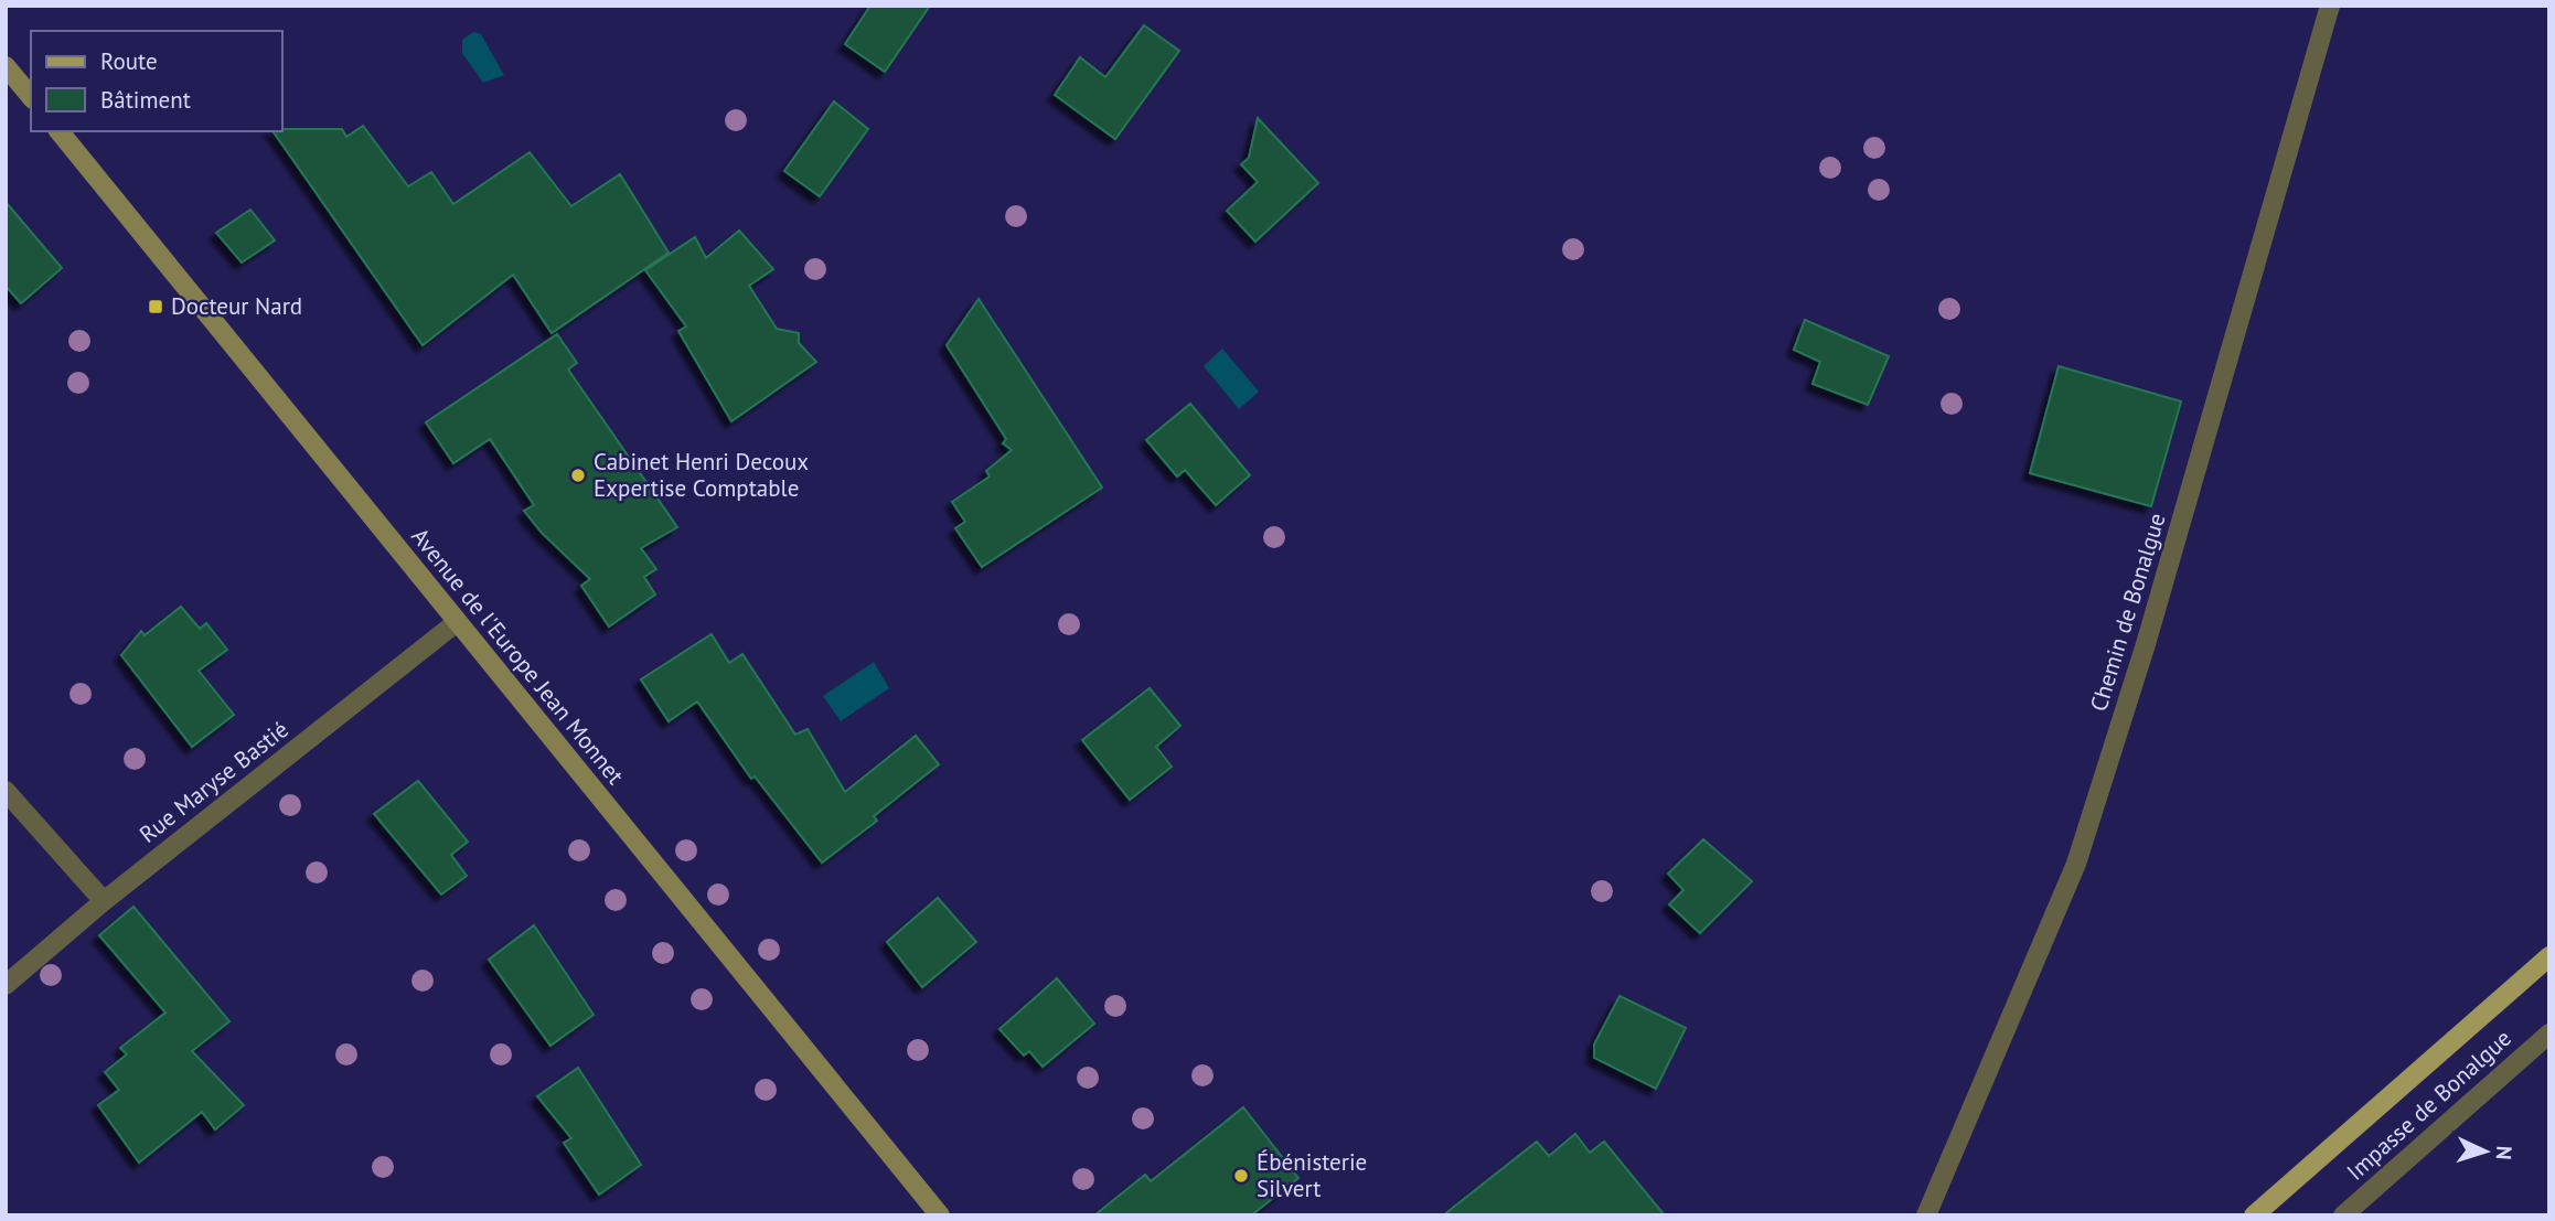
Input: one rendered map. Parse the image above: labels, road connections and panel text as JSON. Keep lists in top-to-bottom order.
{
  "streets": {
    "main road": ["Avenue de l'Europe Jean Monnet"],
    "street": ["Chemin de Bonalgue", "Rue Maryse Bastié", "Impasse de Bonalgue"]
  },
  "crossings": [
    ["Avenue de l'Europe Jean Monnet", "Rue Maryse Bastié"]
  ],
  "places": {
    "transit": ["Docteur Nard"],
    "other": ["Cabinet Henri Decoux Expertise Comptable", "Ébénisterie Silvert"]
  },
  "legend": ["Route", "Bâtiment"],
  "north": "right"
}
